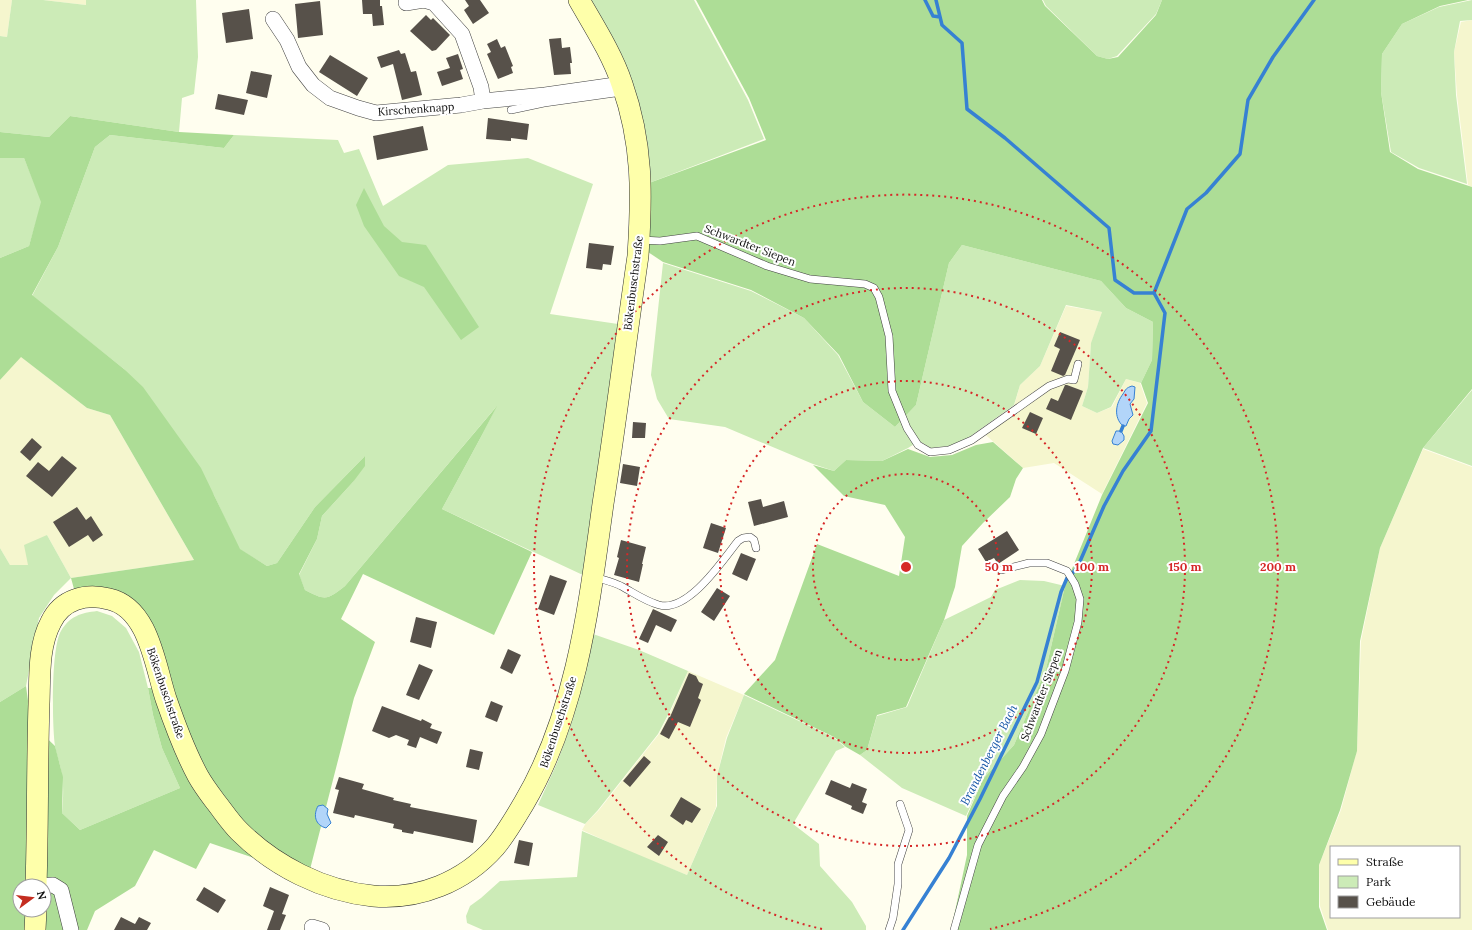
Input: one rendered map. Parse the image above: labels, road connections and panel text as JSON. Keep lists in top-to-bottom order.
{
  "streets": {
    "main road": ["Bökenbuschstraße"],
    "street": ["Kirschenknapp"],
    "lane": ["Schwardter Siepen"]
  },
  "crossings": [
    ["Kirschenknapp", "Bökenbuschstraße"],
    ["Schwardter Siepen", "Bökenbuschstraße"]
  ],
  "water": ["Brandenberger Bach"],
  "legend": ["Straße", "Park", "Gebäude"],
  "north": "right",
  "rings": [
    "50 m",
    "100 m",
    "150 m",
    "200 m"
  ]
}
